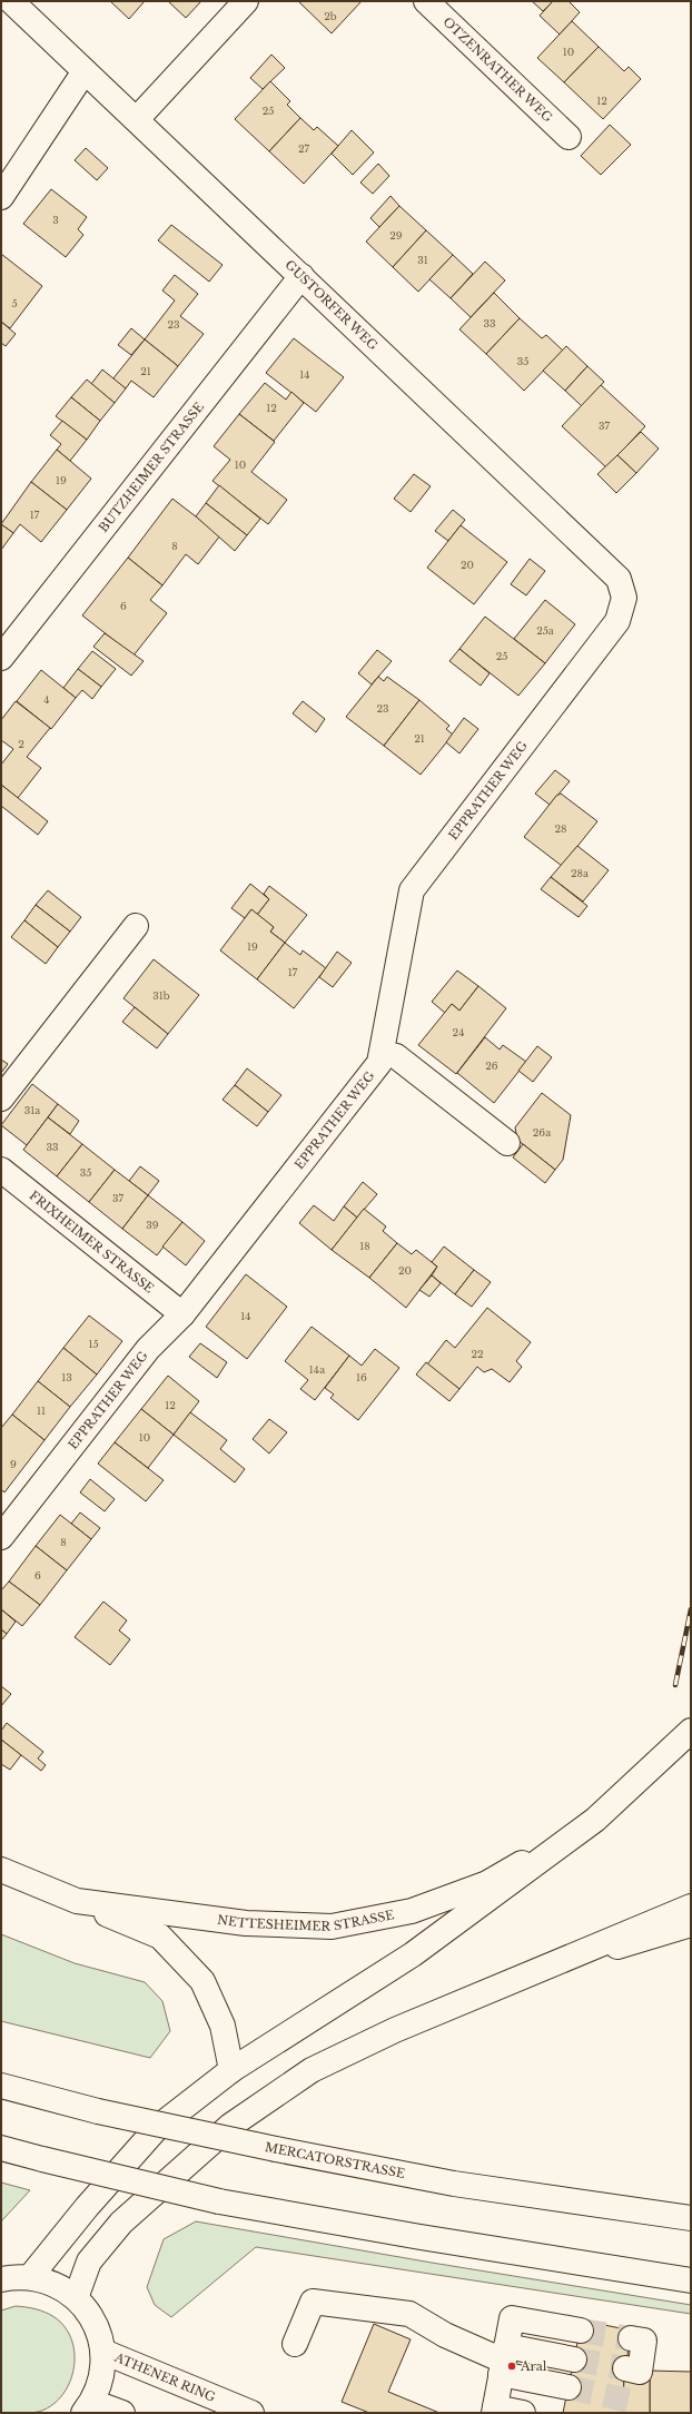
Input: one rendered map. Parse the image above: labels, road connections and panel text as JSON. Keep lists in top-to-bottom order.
{
  "streets": {
    "main road": [
      "OTZENRATHER WEG",
      "GUSTORFER WEG",
      "BUTZHEIMER STRASSE",
      "EPPRATHER WEG",
      "FRIXHEIMER STRASSE",
      "NETTESHEIMER STRASSE",
      "MERCATORSTRASSE",
      "ATHENER RING"
    ]
  },
  "crossings": [
    ["GUSTORFER WEG", "BUTZHEIMER STRASSE"],
    ["GUSTORFER WEG", "EPPRATHER WEG"],
    ["EPPRATHER WEG", "FRIXHEIMER STRASSE"]
  ],
  "places": ["Aral"],
  "house_numbers": [
    "2b",
    "10",
    "12",
    "25",
    "27",
    "3",
    "29",
    "31",
    "5",
    "33",
    "23",
    "35",
    "21",
    "14",
    "12",
    "37",
    "10",
    "19",
    "17",
    "8",
    "20",
    "6",
    "25a",
    "25",
    "4",
    "23",
    "21",
    "2",
    "28",
    "28a",
    "19",
    "17",
    "31b",
    "24",
    "26",
    "31a",
    "26a",
    "33",
    "35",
    "37",
    "39",
    "18",
    "20",
    "14",
    "15",
    "22",
    "14a",
    "13",
    "16",
    "12",
    "11",
    "10",
    "9",
    "8",
    "6"
  ]
}
